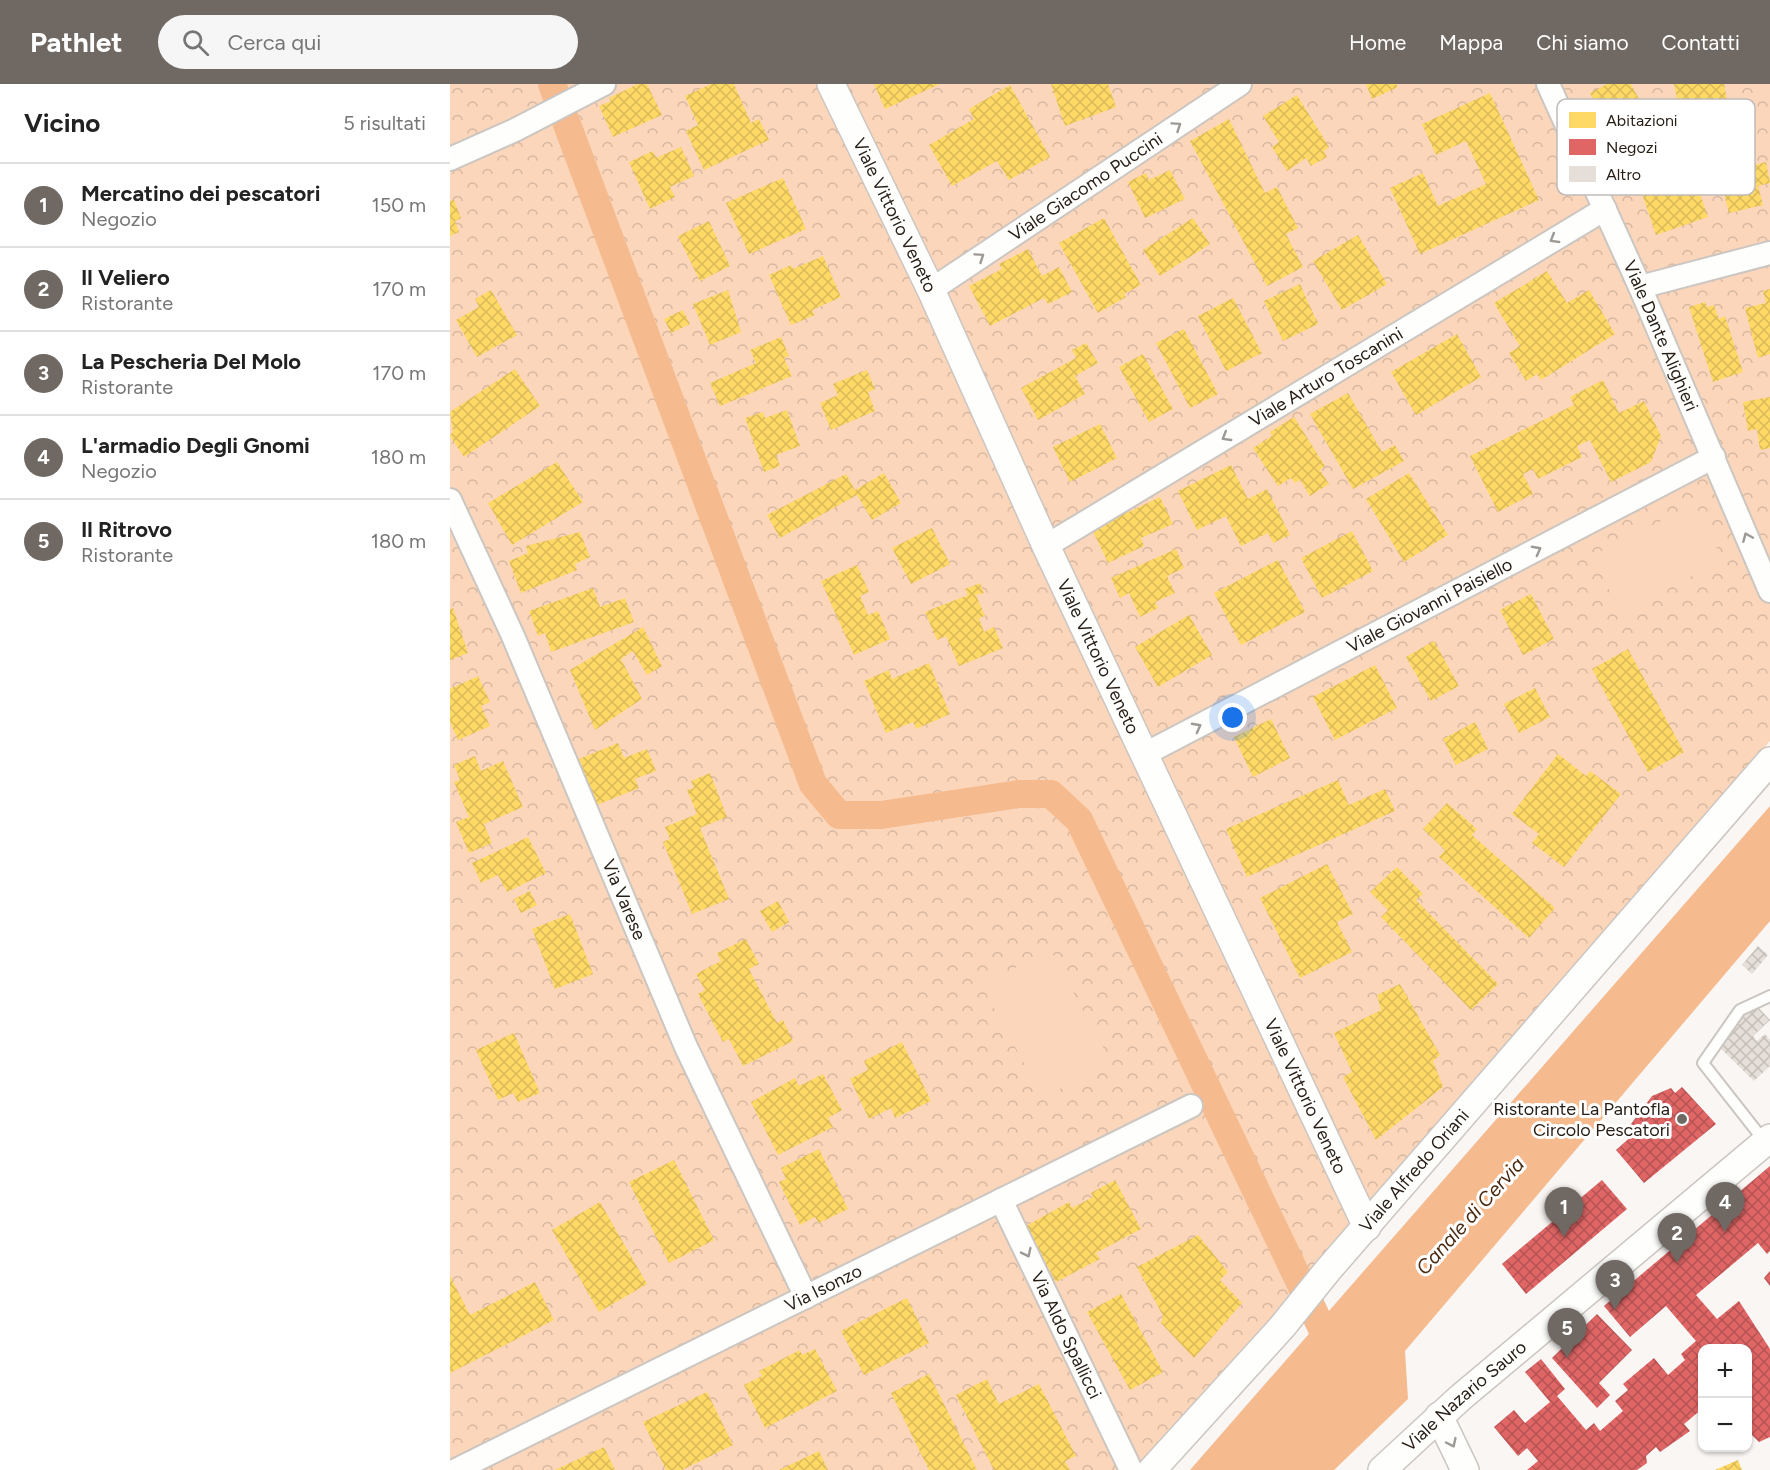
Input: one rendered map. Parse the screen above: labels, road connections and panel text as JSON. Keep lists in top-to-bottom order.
{
  "streets": {
    "street": [
      "Viale Giacomo Puccini",
      "Viale Vittorio Veneto",
      "Viale Dante Alighieri",
      "Viale Arturo Toscanini",
      "Viale Giovanni Paisiello",
      "Via Varese",
      "Viale Alfredo Oriani",
      "Via Isonzo",
      "Via Aldo Spallicci",
      "Viale Nazario Sauro"
    ]
  },
  "crossings": [
    ["Viale Giacomo Puccini", "Viale Vittorio Veneto"],
    ["Viale Vittorio Veneto", "Viale Arturo Toscanini"],
    ["Viale Vittorio Veneto", "Viale Giovanni Paisiello"],
    ["Viale Vittorio Veneto", "Viale Alfredo Oriani"],
    ["Viale Dante Alighieri", "Viale Arturo Toscanini"],
    ["Viale Dante Alighieri", "Viale Giovanni Paisiello"],
    ["Via Varese", "Via Isonzo"],
    ["Via Isonzo", "Via Aldo Spallicci"]
  ],
  "one_way": [
    "Viale Giacomo Puccini",
    "Viale Arturo Toscanini",
    "Viale Giovanni Paisiello",
    "Via Aldo Spallicci"
  ],
  "water": ["Canale di Cervia"],
  "places": ["Ristorante La Pantofla Circolo Pescatori"],
  "legend": ["Abitazioni", "Negozi", "Altro"],
  "page": {
    "header": "Pathlet",
    "search": "Cerca qui",
    "nav": [
      "Home",
      "Mappa",
      "Chi siamo",
      "Contatti"
    ],
    "heading": ["Vicino", "5 risultati"],
    "list": [
      {
        "mark": "1",
        "name": "Mercatino dei pescatori",
        "note": "Negozio",
        "value": "150 m"
      },
      {
        "mark": "2",
        "name": "Il Veliero",
        "note": "Ristorante",
        "value": "170 m"
      },
      {
        "mark": "3",
        "name": "La Pescheria Del Molo",
        "note": "Ristorante",
        "value": "170 m"
      },
      {
        "mark": "4",
        "name": "L'armadio Degli Gnomi",
        "note": "Negozio",
        "value": "180 m"
      },
      {
        "mark": "5",
        "name": "Il Ritrovo",
        "note": "Ristorante",
        "value": "180 m"
      }
    ],
    "pins": [
      "4",
      "1",
      "2",
      "3",
      "5"
    ],
    "map_buttons": ["+", "−"]
  }
}
